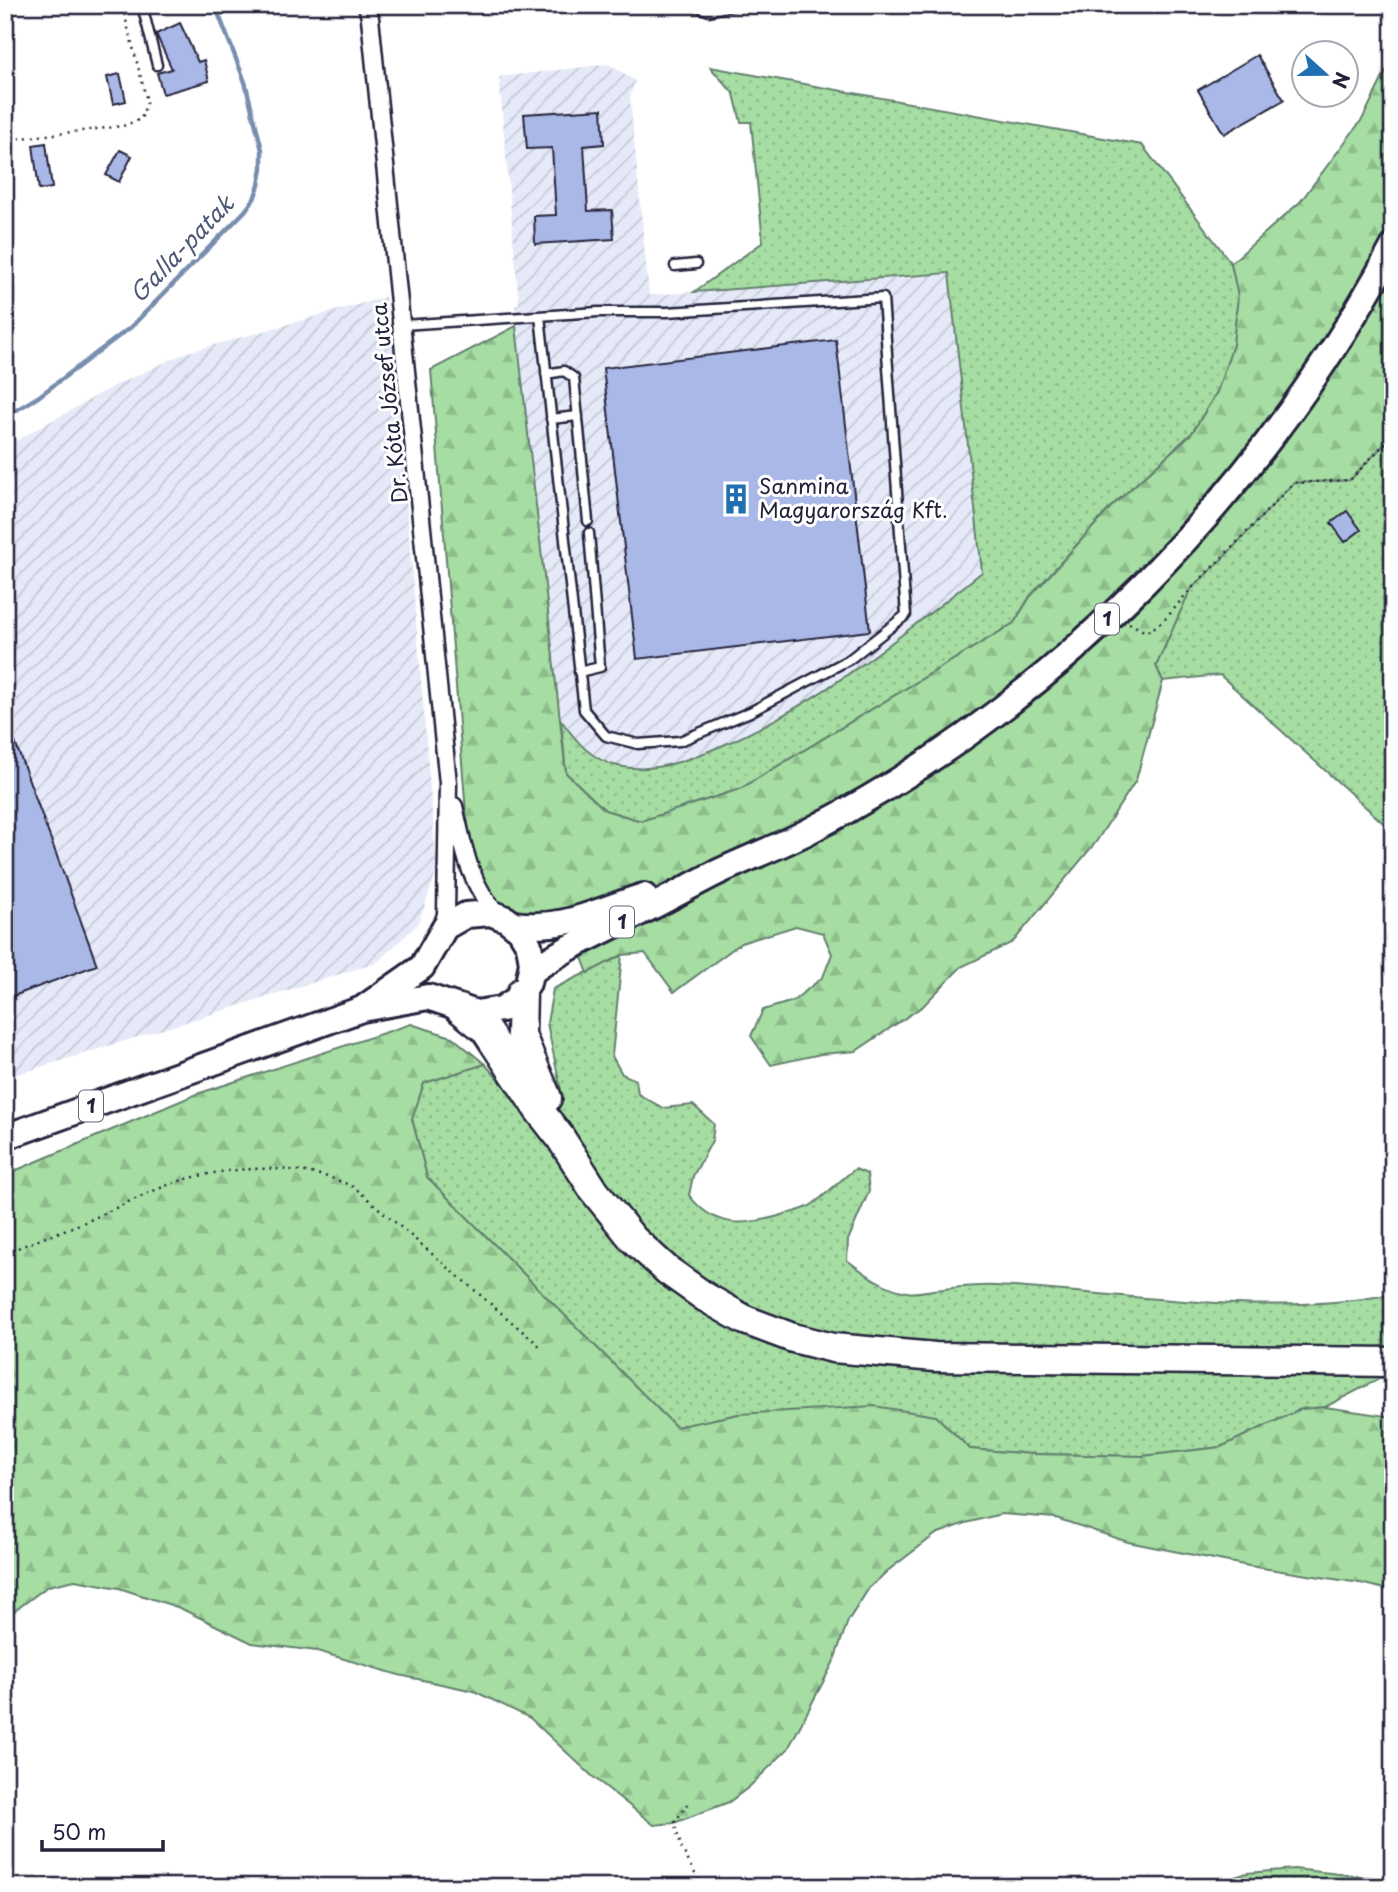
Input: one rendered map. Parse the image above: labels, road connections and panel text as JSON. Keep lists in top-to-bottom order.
{
  "streets": {
    "main road": ["1"],
    "street": ["Dr. Kóta József utca"]
  },
  "water": ["Galla-patak"],
  "places": {
    "building": ["Sanmina Magyarország Kft."]
  },
  "scale_bar": "50 m",
  "north": "right"
}
